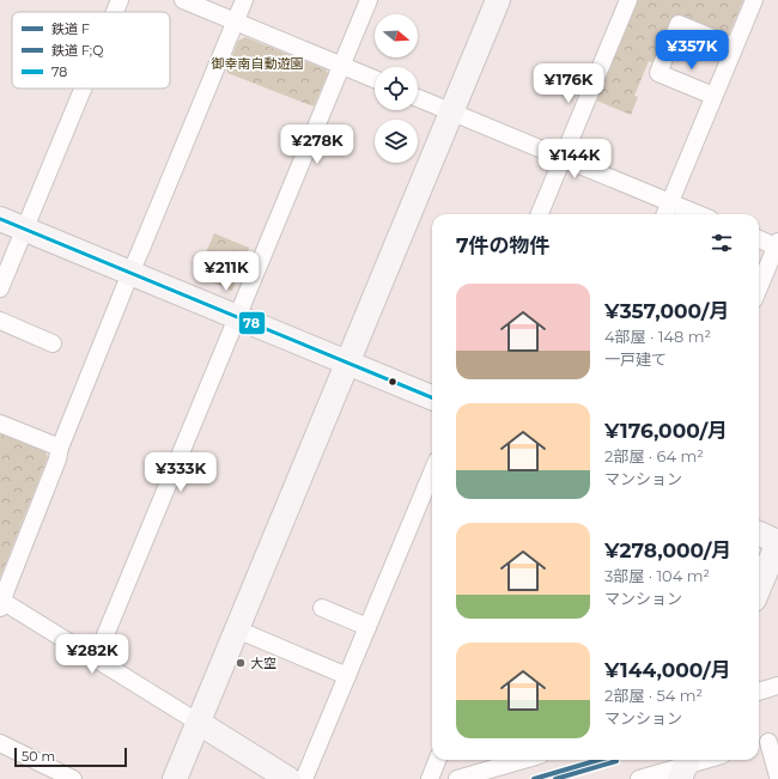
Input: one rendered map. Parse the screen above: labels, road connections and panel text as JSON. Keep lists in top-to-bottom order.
{
  "parks": ["御幸南自動遊園"],
  "places": ["大空"],
  "lines": ["transit line 78", "rail line F", "rail line F;Q"],
  "legend": ["鉄道 F", "鉄道 F;Q", "78"],
  "scale_bar": "50 m",
  "north": "right",
  "page": {
    "price": [
      "¥357K",
      "¥176K",
      "¥278K",
      "¥144K",
      "¥211K",
      "¥333K",
      "¥282K"
    ],
    "heading": "7件の物件",
    "list": [
      {
        "name": "¥357,000/月",
        "note": "4部屋 · 148 m² · 一戸建て"
      },
      {
        "name": "¥176,000/月",
        "note": "2部屋 · 64 m² · マンション"
      },
      {
        "name": "¥278,000/月",
        "note": "3部屋 · 104 m² · マンション"
      },
      {
        "name": "¥144,000/月",
        "note": "2部屋 · 54 m² · マンション"
      }
    ],
    "scale": "50 m"
  }
}
